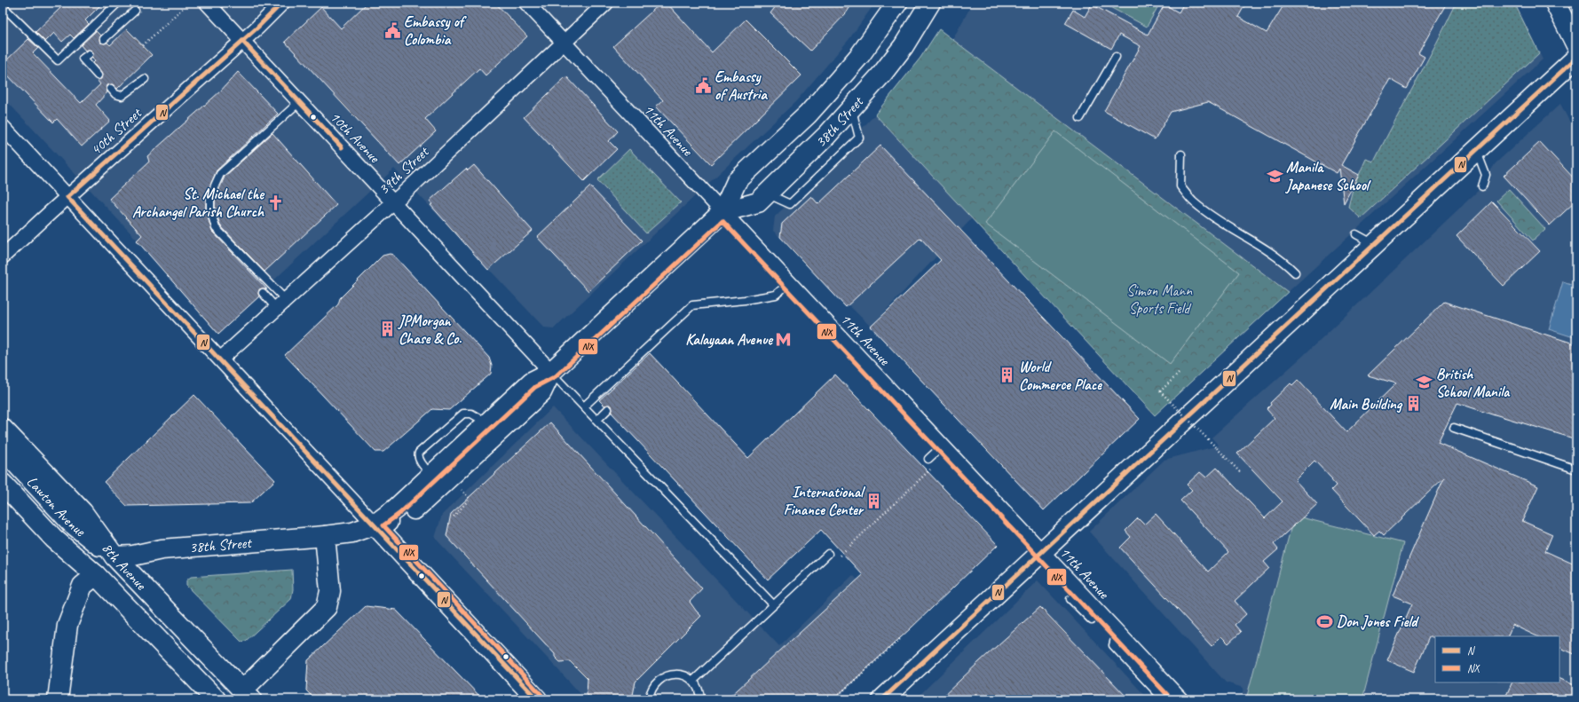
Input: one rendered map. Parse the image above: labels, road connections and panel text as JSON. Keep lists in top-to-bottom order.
{
  "streets": {
    "main road": ["38th Street", "Lawton Avenue", "8th Avenue"],
    "street": [
      "11th Avenue",
      "40th Street",
      "10th Avenue",
      "39th Street"
    ]
  },
  "crossings": [
    ["38th Street", "11th Avenue"],
    ["38th Street", "10th Avenue"],
    ["38th Street", "Lawton Avenue"],
    ["38th Street", "8th Avenue"],
    ["11th Avenue", "39th Street"],
    ["40th Street", "10th Avenue"],
    ["10th Avenue", "39th Street"],
    ["Lawton Avenue", "8th Avenue"]
  ],
  "parks": ["Simon Mann Sports Field"],
  "places": {
    "public building": ["Embassy of Colombia", "Embassy of Austria"],
    "school or university": ["Manila Japanese School", "British School Manila"],
    "church": ["St. Michael the Archangel Parish Church"],
    "building": [
      "JPMorgan Chase & Co.",
      "World Commerce Place",
      "Main Building",
      "International Finance Center"
    ],
    "metro station": ["Kalayaan Avenue"],
    "sports": ["Don Jones Field"]
  },
  "lines": ["transit line N", "transit line NX"],
  "legend": ["N", "NX"]
}
